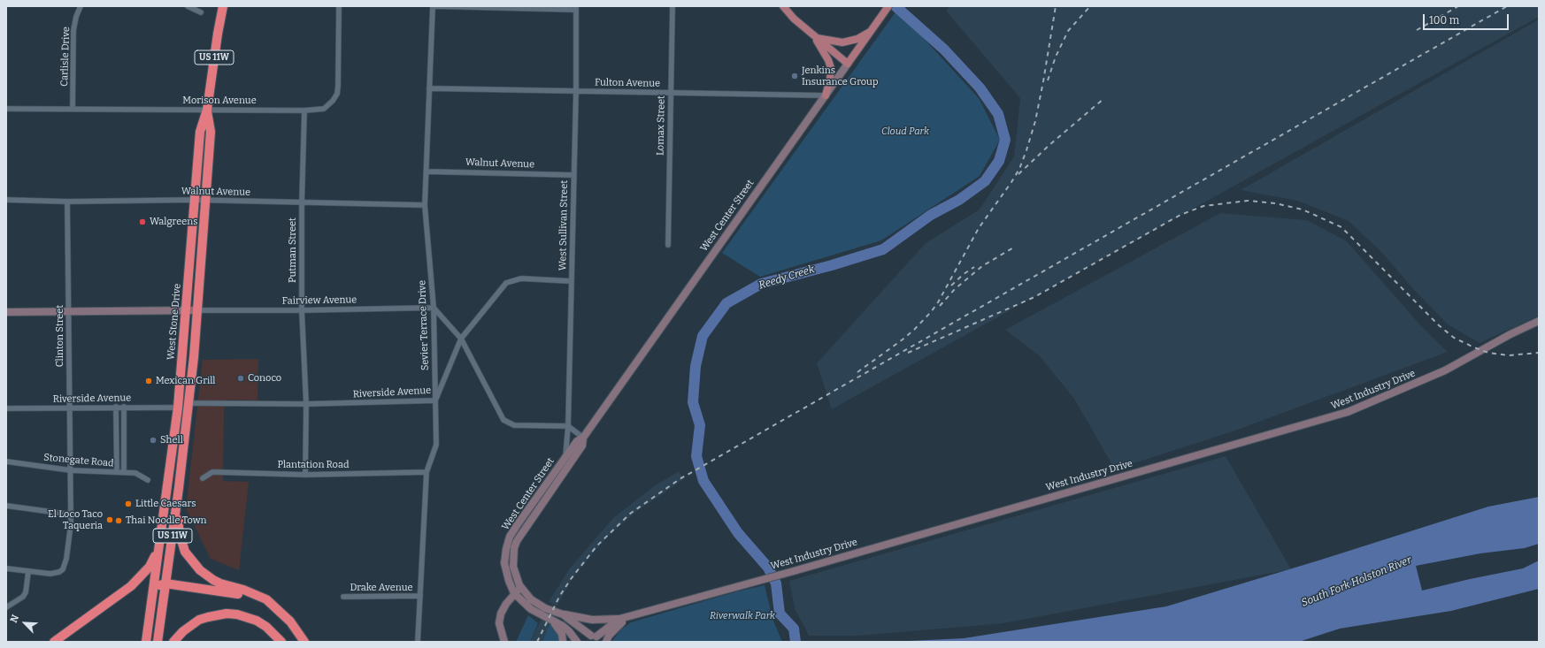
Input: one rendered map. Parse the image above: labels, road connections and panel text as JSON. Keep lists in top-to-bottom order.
{
  "streets": {
    "highway": ["US 11W", "West Stone Drive"],
    "main road": ["West Center Street", "Fairview Avenue", "West Industry Drive"],
    "street": [
      "Carlisle Drive",
      "Fulton Avenue",
      "Morison Avenue",
      "Lomax Street",
      "Walnut Avenue",
      "West Sullivan Street",
      "Putman Street",
      "Sevier Terrace Drive",
      "Clinton Street",
      "Riverside Avenue",
      "Stonegate Road",
      "Plantation Road",
      "Drake Avenue"
    ]
  },
  "crossings": [
    ["Carlisle Drive", "Morison Avenue"],
    ["Fulton Avenue", "Lomax Street"],
    ["Fulton Avenue", "West Center Street"],
    ["Fulton Avenue", "West Sullivan Street"],
    ["Fulton Avenue", "Sevier Terrace Drive"],
    ["Morison Avenue", "Putman Street"],
    ["Morison Avenue", "West Stone Drive"],
    ["Walnut Avenue", "West Sullivan Street"],
    ["Walnut Avenue", "Putman Street"],
    ["Walnut Avenue", "West Stone Drive"],
    ["Walnut Avenue", "Sevier Terrace Drive"],
    ["Walnut Avenue", "Clinton Street"],
    ["West Center Street", "West Sullivan Street"],
    ["West Center Street", "West Industry Drive"],
    ["West Sullivan Street", "Riverside Avenue"],
    ["Putman Street", "Fairview Avenue"],
    ["Putman Street", "Riverside Avenue"],
    ["Putman Street", "Plantation Road"],
    ["Fairview Avenue", "West Stone Drive"],
    ["Fairview Avenue", "Sevier Terrace Drive"],
    ["Fairview Avenue", "Clinton Street"],
    ["West Stone Drive", "Riverside Avenue"],
    ["Sevier Terrace Drive", "Riverside Avenue"],
    ["Sevier Terrace Drive", "Plantation Road"],
    ["Sevier Terrace Drive", "Drake Avenue"],
    ["Clinton Street", "Riverside Avenue"],
    ["Clinton Street", "Stonegate Road"]
  ],
  "water": ["Reedy Creek", "South Fork Holston River"],
  "parks": ["Cloud Park", "Riverwalk Park"],
  "places": [
    "Jenkins Insurance Group",
    "Walgreens",
    "Conoco",
    "Mexican Grill",
    "Shell",
    "Little Caesars",
    "El Loco Taco Taqueria",
    "Thai Noodle Town"
  ],
  "scale_bar": "100 m",
  "north": "top left"
}
